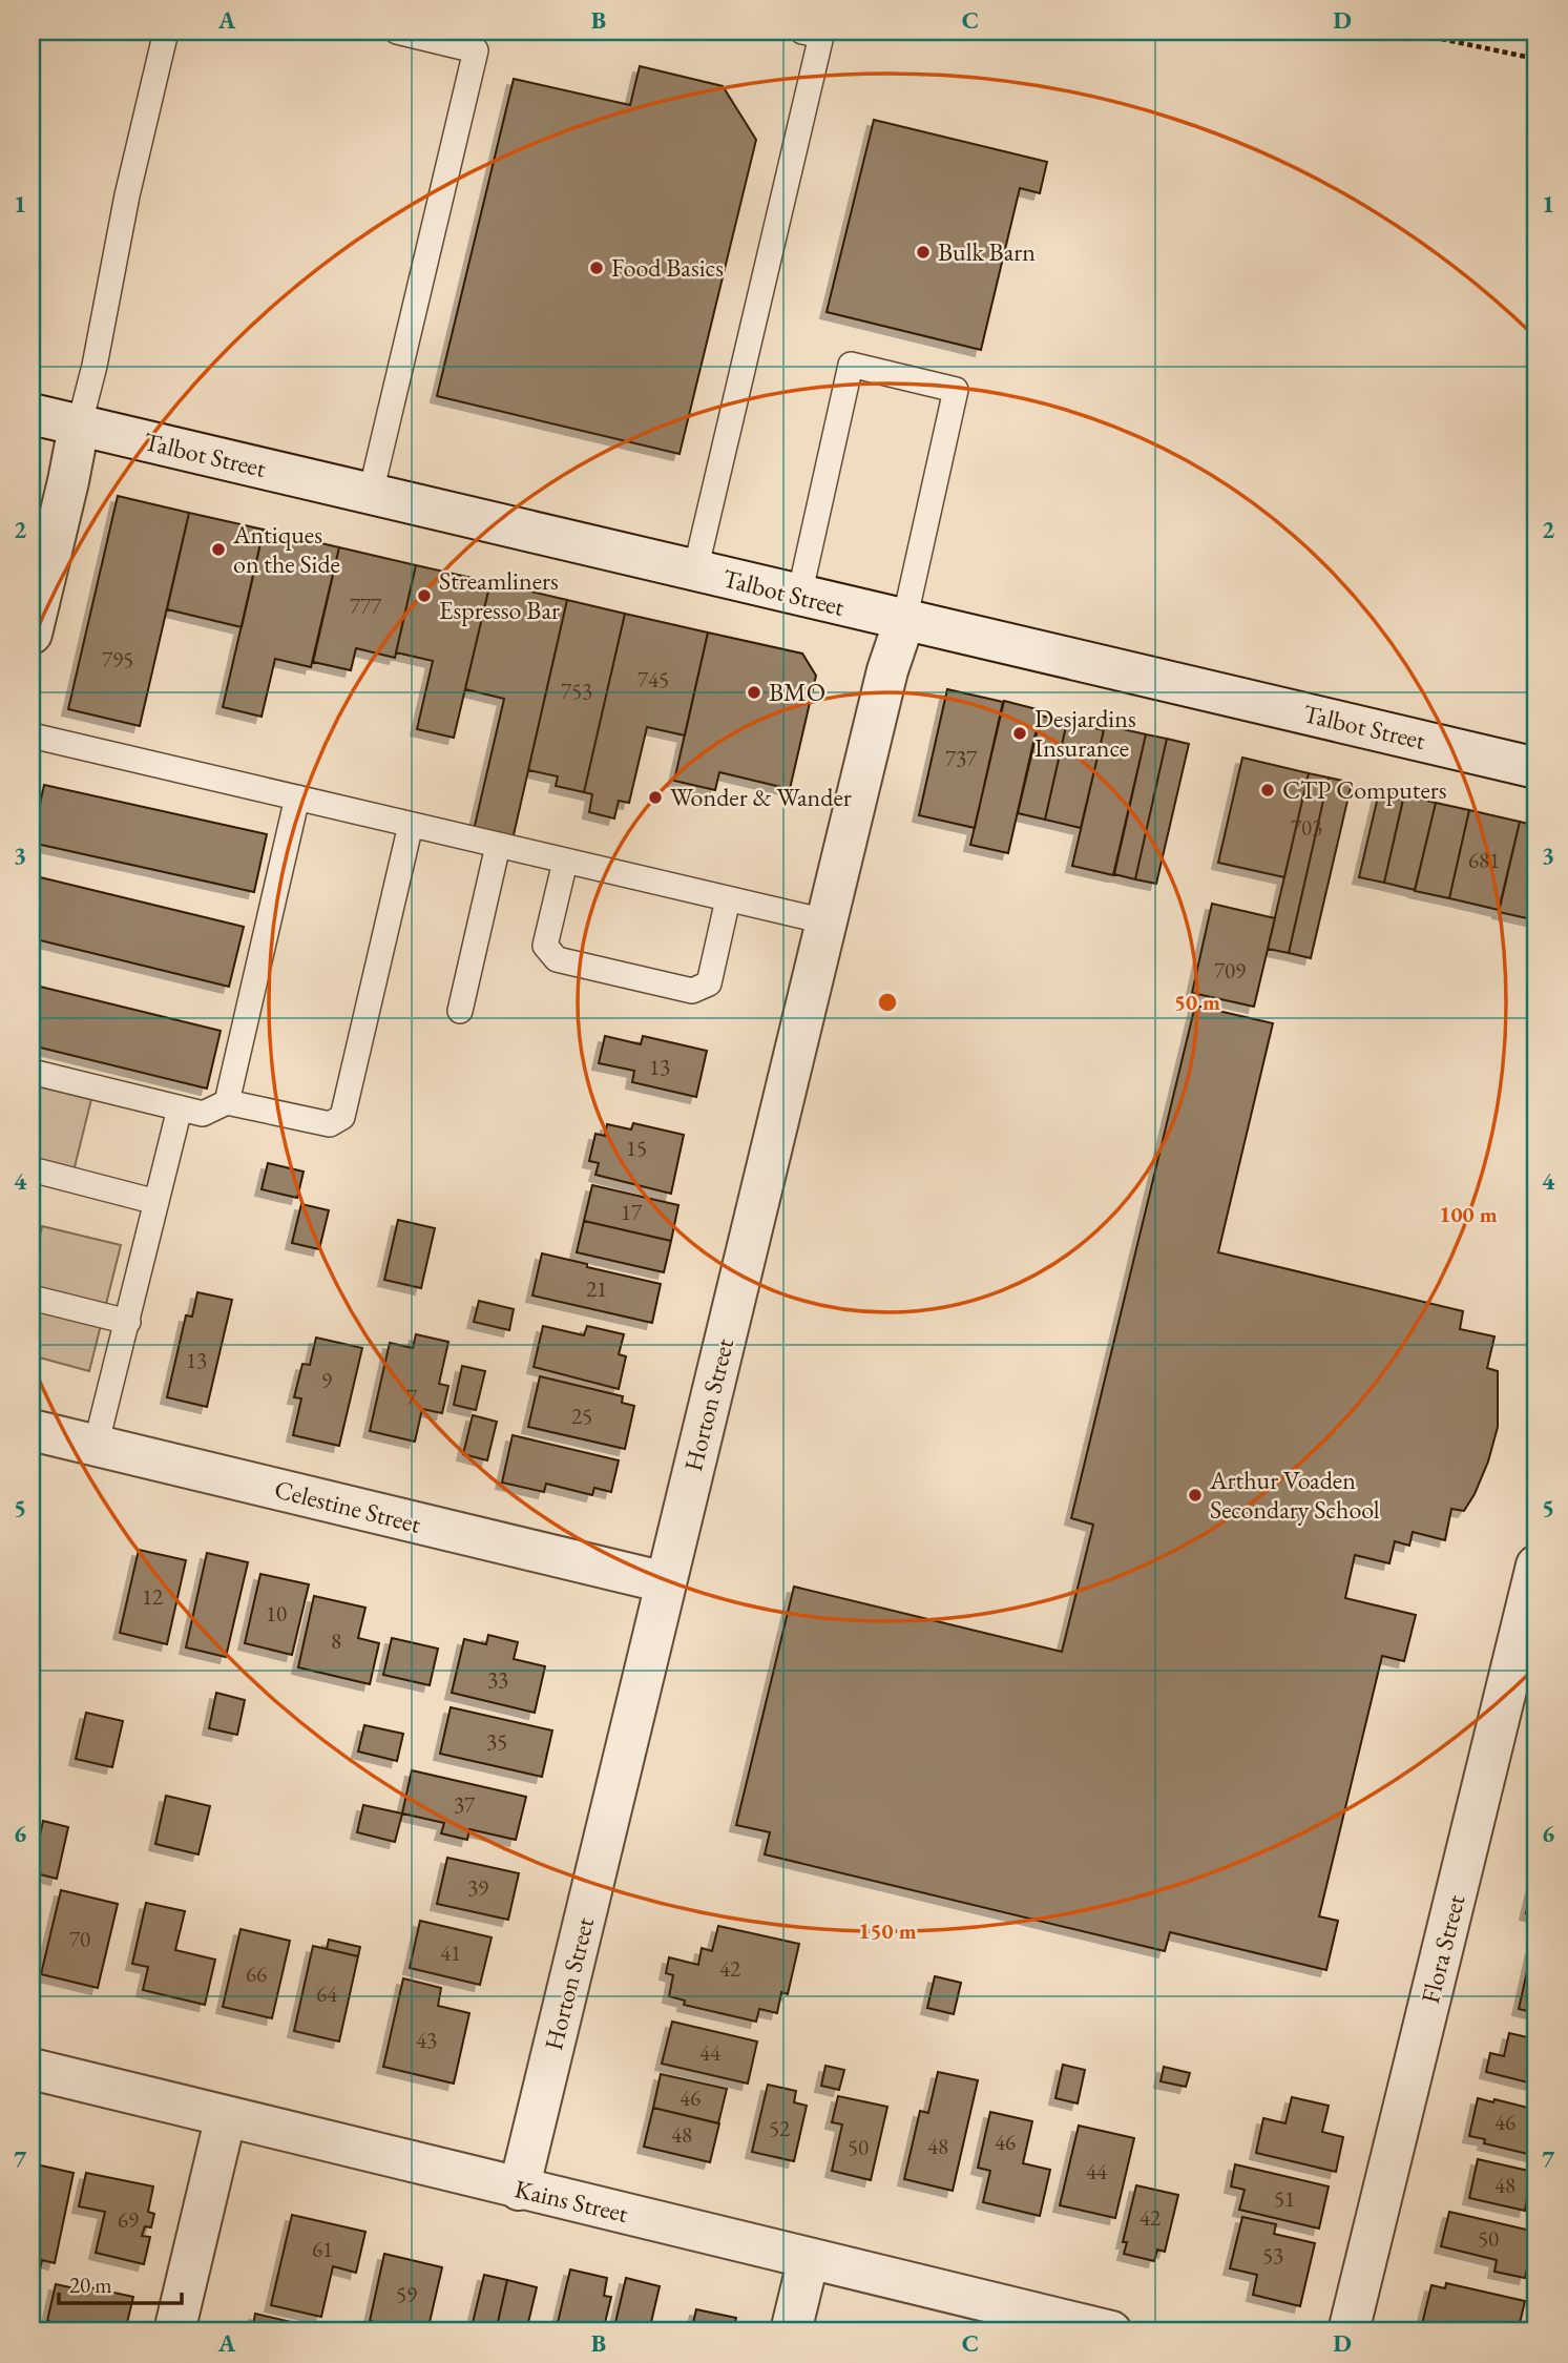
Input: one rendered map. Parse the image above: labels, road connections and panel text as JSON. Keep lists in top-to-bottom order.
{
  "streets": {
    "street": [
      "Talbot Street",
      "Horton Street",
      "Celestine Street",
      "Flora Street",
      "Kains Street"
    ]
  },
  "crossings": [
    ["Talbot Street", "Horton Street"],
    ["Horton Street", "Celestine Street"],
    ["Horton Street", "Kains Street"]
  ],
  "places": [
    "Bulk Barn",
    "Food Basics",
    "Antiques on the Side",
    "Streamliners Espresso Bar",
    "BMO",
    "Desjardins Insurance",
    "CTP Computers",
    "Wonder & Wander",
    "Arthur Voaden Secondary School"
  ],
  "house_numbers": [
    "777",
    "795",
    "745",
    "753",
    "737",
    "703",
    "681",
    "709",
    "13",
    "15",
    "17",
    "21",
    "13",
    "9",
    "7",
    "25",
    "12",
    "10",
    "8",
    "33",
    "35",
    "37",
    "39",
    "70",
    "41",
    "42",
    "66",
    "64",
    "43",
    "44",
    "46",
    "46",
    "52",
    "48",
    "46",
    "48",
    "50",
    "44",
    "48",
    "51",
    "42",
    "69",
    "50",
    "61",
    "53",
    "59"
  ],
  "scale_bar": "20 m",
  "grid": {
    "columns": [
      "A",
      "B",
      "C",
      "D"
    ],
    "rows": [
      "1",
      "2",
      "3",
      "4",
      "5",
      "6",
      "7"
    ]
  },
  "rings": ["50 m", "100 m", "150 m"]
}
